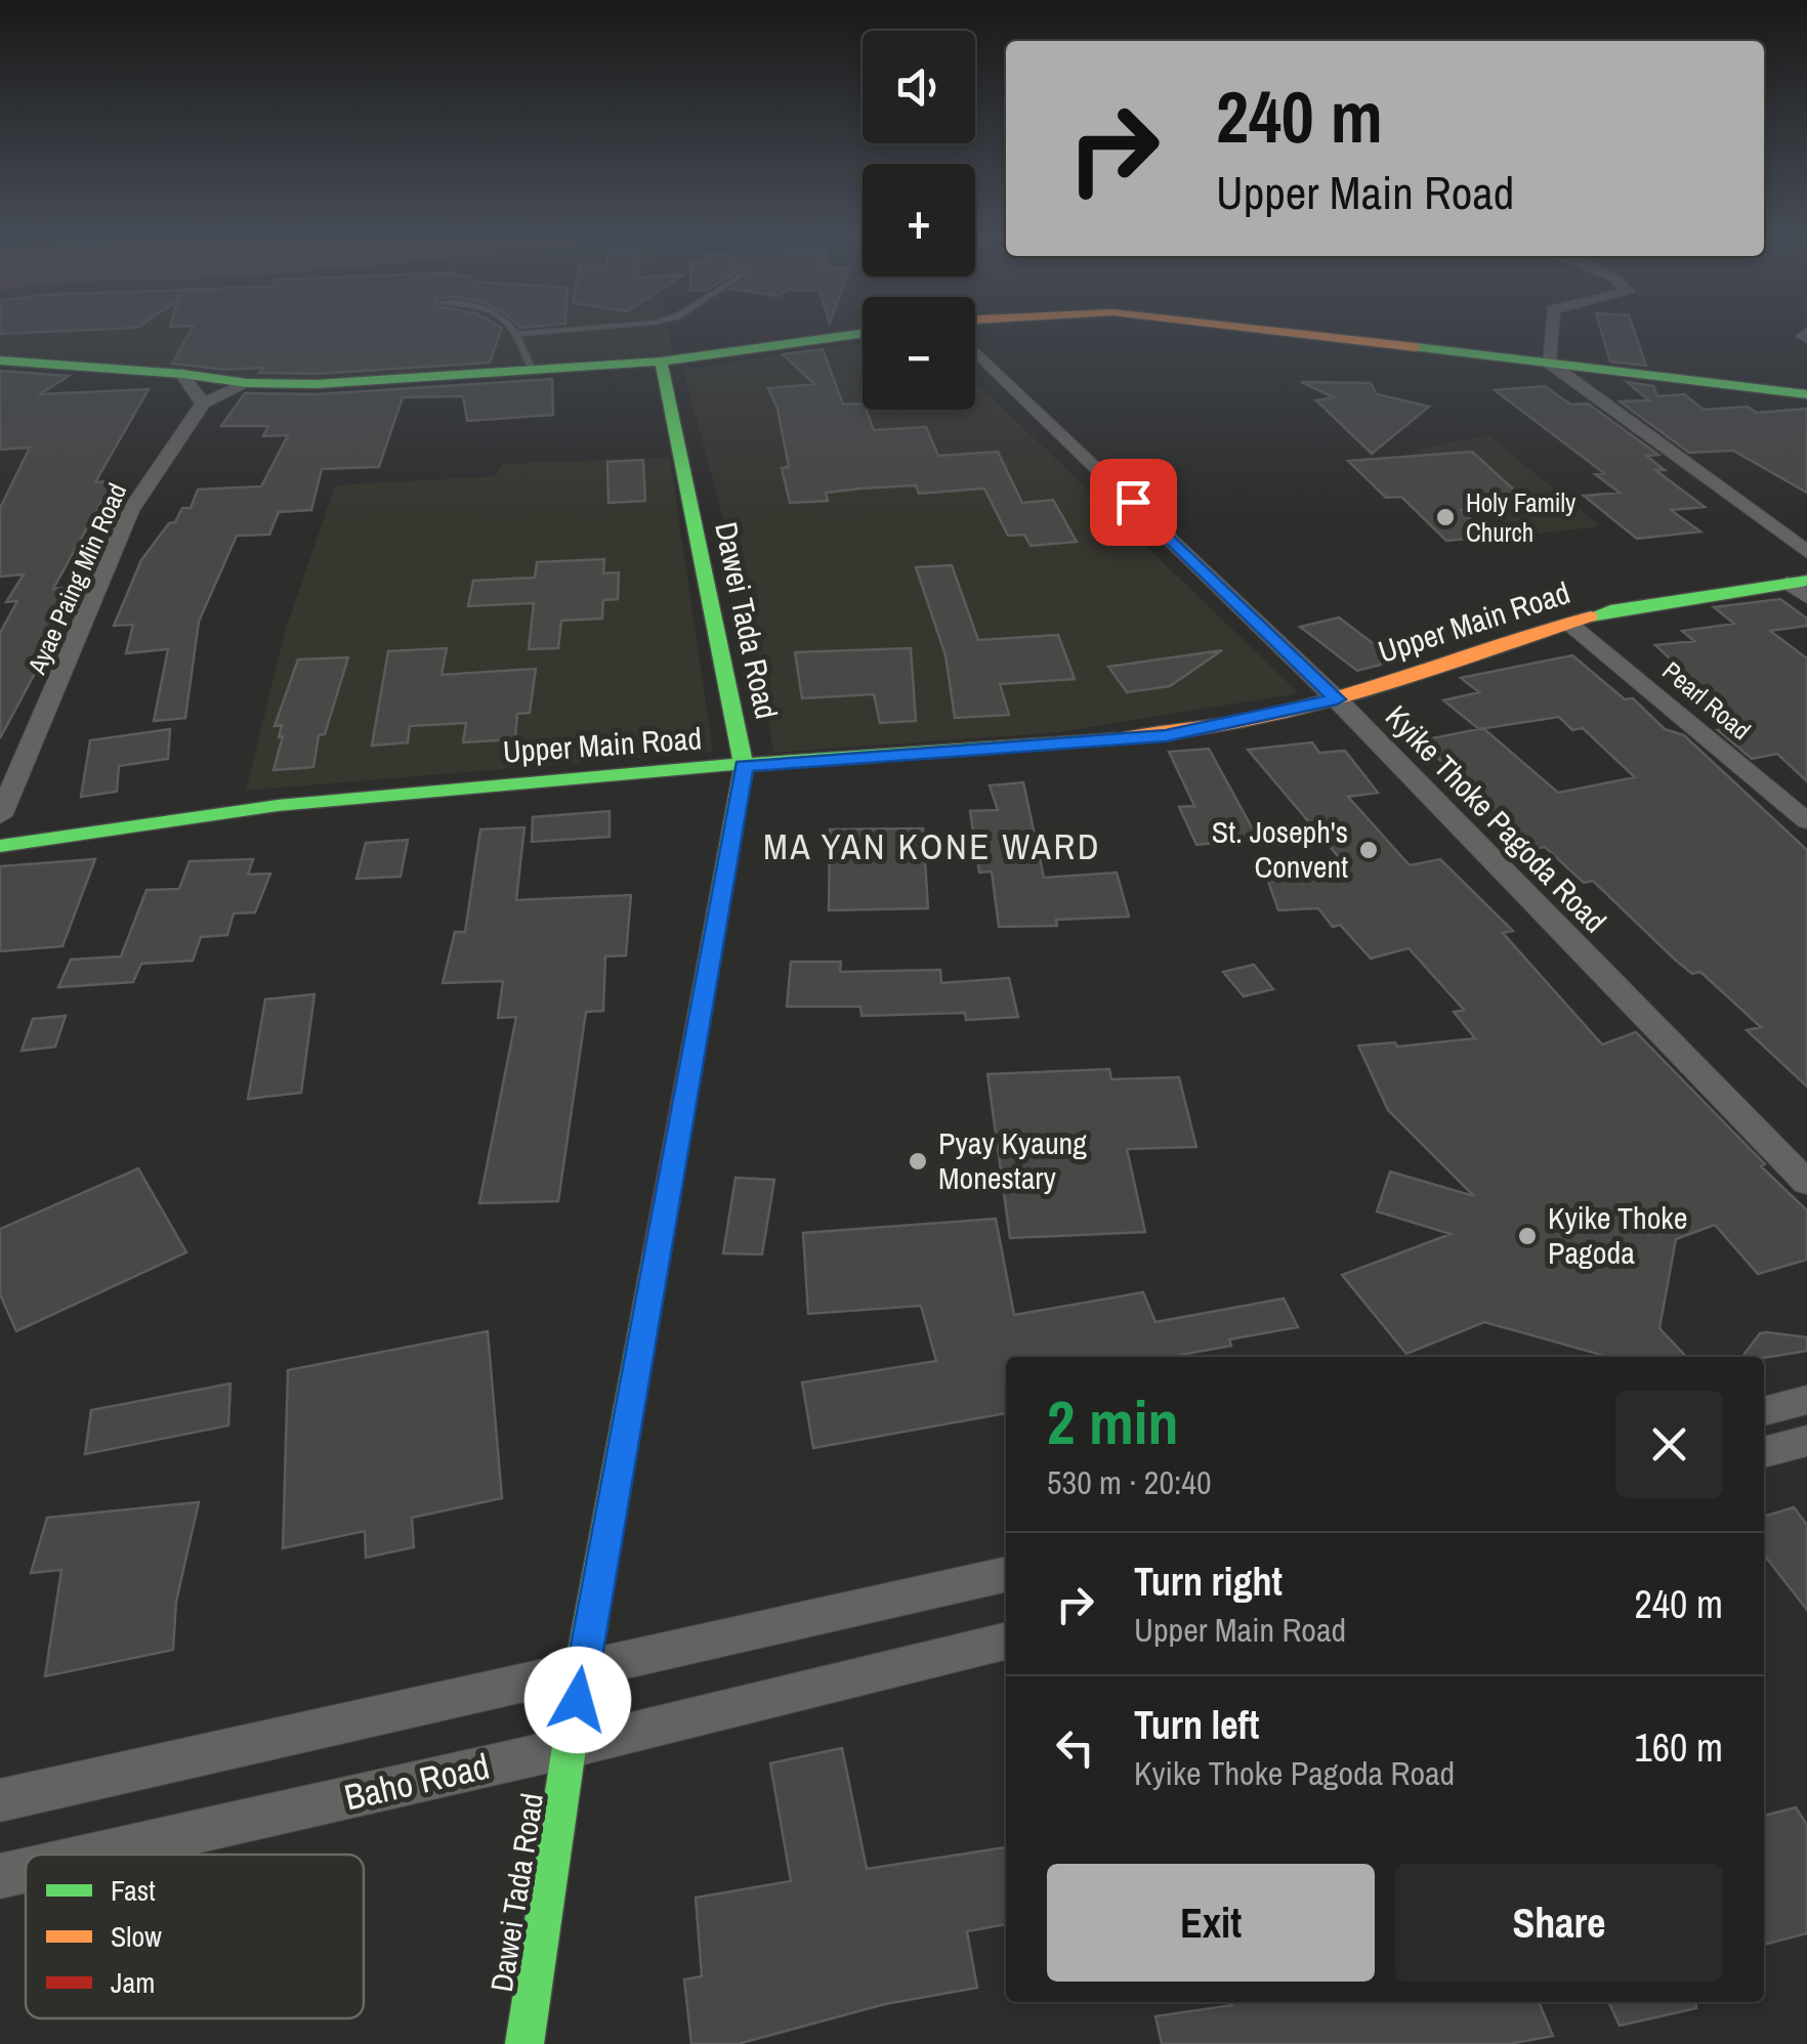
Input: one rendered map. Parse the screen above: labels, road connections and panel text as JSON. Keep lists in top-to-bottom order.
{
  "streets": {
    "street": [
      "Ayae Paing Min Road",
      "Dawei Tada Road",
      "Upper Main Road",
      "Pearl Road",
      "Kyike Thoke Pagoda Road",
      "Baho Road"
    ]
  },
  "crossings": [
    ["Dawei Tada Road", "Upper Main Road"],
    ["Dawei Tada Road", "Baho Road"],
    ["Upper Main Road", "Pearl Road"],
    ["Upper Main Road", "Kyike Thoke Pagoda Road"]
  ],
  "districts": ["MA YAN KONE WARD"],
  "places": [
    "Holy Family Church",
    "St. Joseph's Convent",
    "Pyay Kyaung Monestary",
    "Kyike Thoke Pagoda"
  ],
  "legend": ["Fast", "Slow", "Jam"],
  "page": {
    "map_buttons": ["+", "−"],
    "turn": ["240 m", "Upper Main Road"],
    "heading": ["2 min", "530 m · 20:40"],
    "list": [
      {
        "name": "Turn right",
        "note": "Upper Main Road",
        "value": "240 m"
      },
      {
        "name": "Turn left",
        "note": "Kyike Thoke Pagoda Road",
        "value": "160 m"
      }
    ],
    "buttons": ["Exit", "Share"]
  }
}
